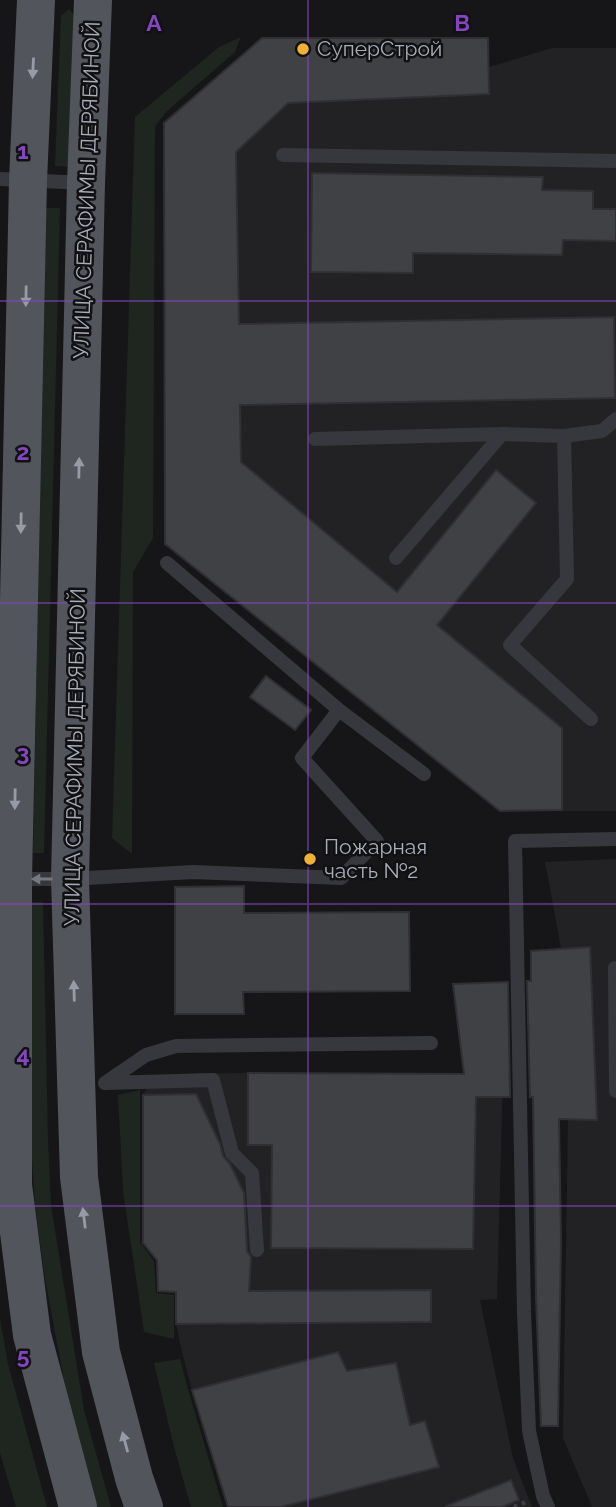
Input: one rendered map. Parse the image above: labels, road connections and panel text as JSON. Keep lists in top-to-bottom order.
{
  "streets": {
    "main road": ["УЛИЦА СЕРАФИМЫ ДЕРЯБИНОЙ"]
  },
  "places": ["СуперСтрой", "Пожарная часть №2"],
  "grid": {
    "columns": ["A", "B"],
    "rows": [
      "1",
      "2",
      "3",
      "4",
      "5"
    ]
  }
}
